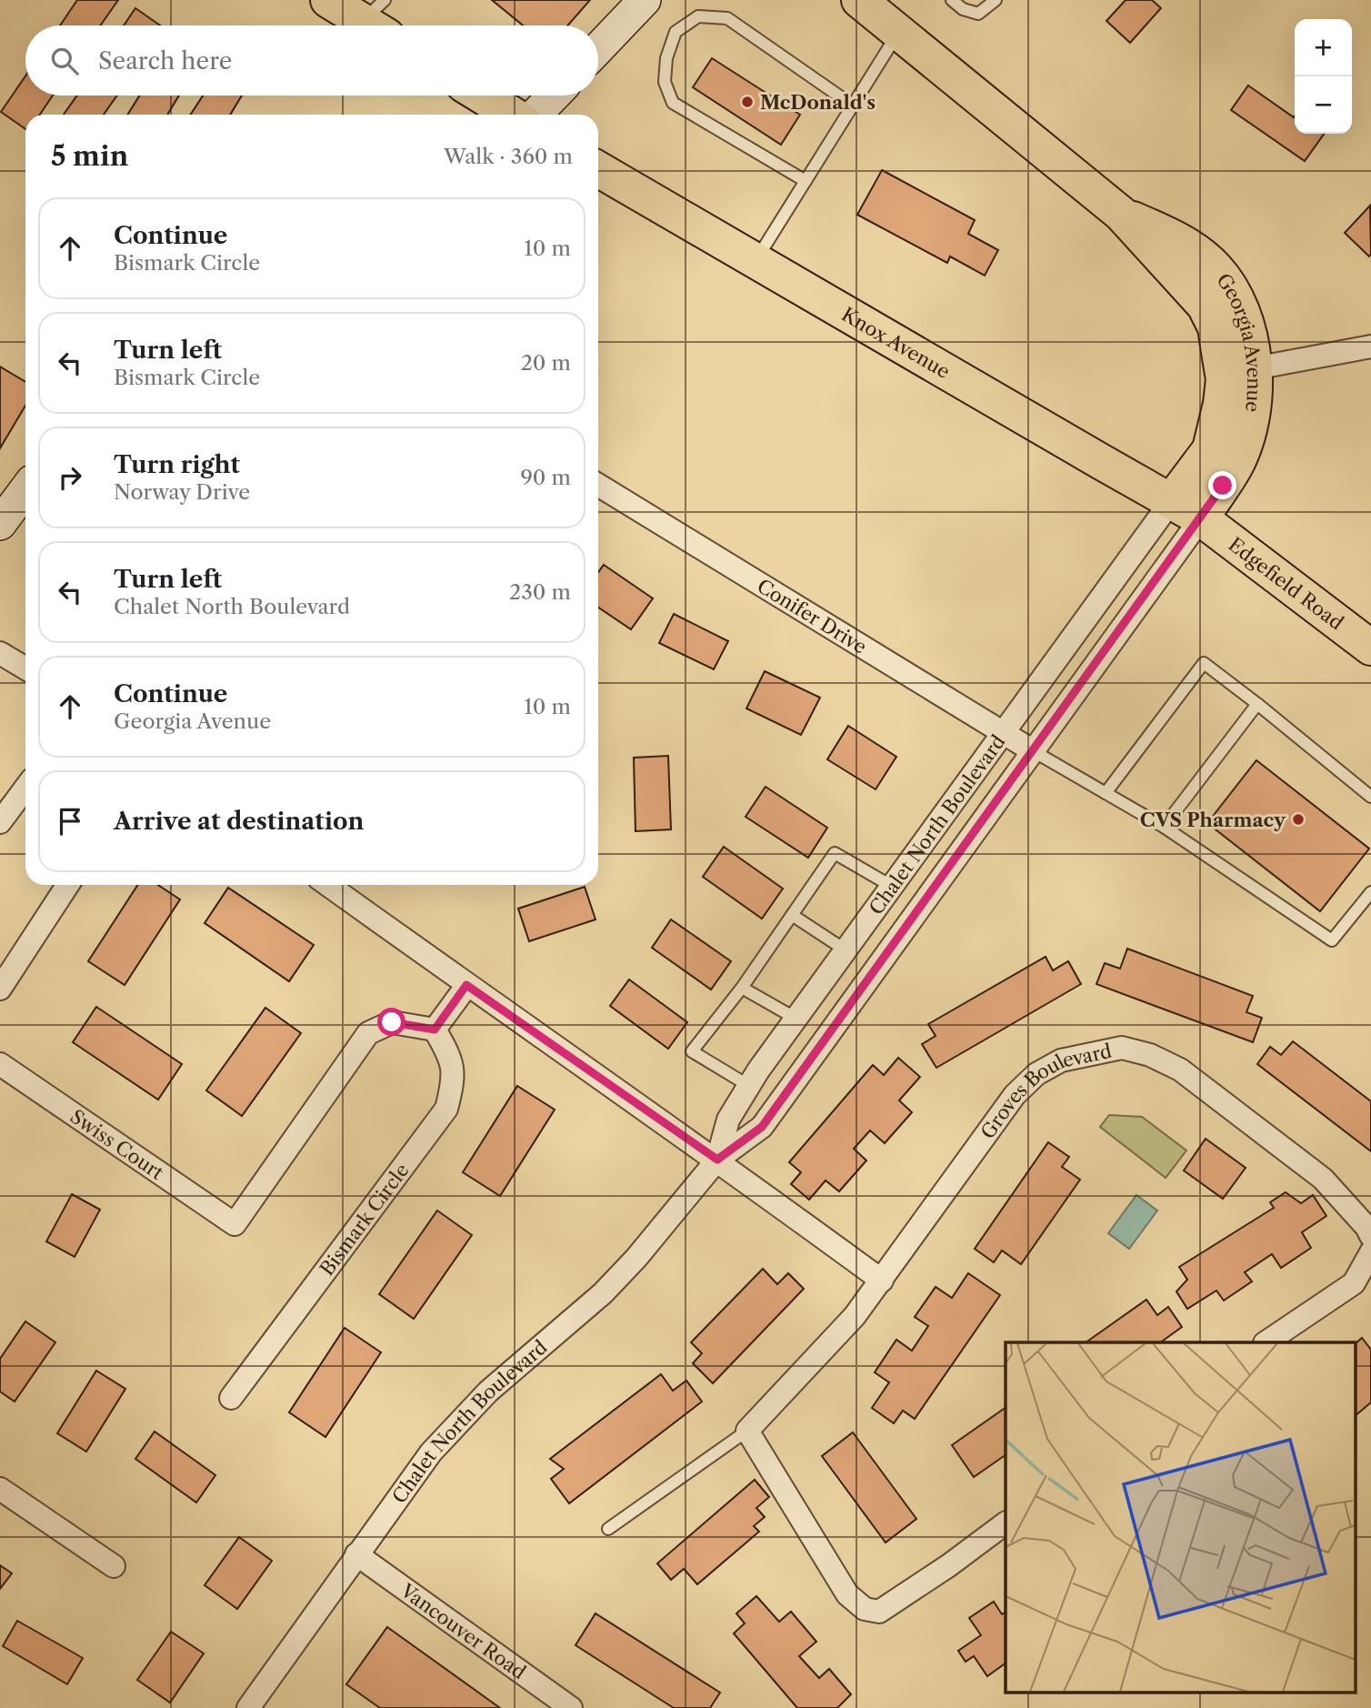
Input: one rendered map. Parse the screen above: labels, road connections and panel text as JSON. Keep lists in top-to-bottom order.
{
  "streets": {
    "main road": ["Knox Avenue", "Georgia Avenue", "Edgefield Road"],
    "street": [
      "Conifer Drive",
      "Chalet North Boulevard",
      "Groves Boulevard",
      "Swiss Court",
      "Bismark Circle",
      "Vancouver Road"
    ]
  },
  "crossings": [
    ["Knox Avenue", "Georgia Avenue"],
    ["Knox Avenue", "Edgefield Road"],
    ["Knox Avenue", "Chalet North Boulevard"],
    ["Georgia Avenue", "Edgefield Road"],
    ["Georgia Avenue", "Chalet North Boulevard"],
    ["Edgefield Road", "Chalet North Boulevard"],
    ["Conifer Drive", "Chalet North Boulevard"],
    ["Chalet North Boulevard", "Vancouver Road"],
    ["Swiss Court", "Bismark Circle"]
  ],
  "places": ["McDonald's", "CVS Pharmacy"],
  "page": {
    "map_buttons": ["+", "−"],
    "search": "Search here",
    "heading": ["5 min", "Walk · 360 m"],
    "list": [
      ["Continue", "Bismark Circle", "10 m"],
      ["Turn left", "Bismark Circle", "20 m"],
      ["Turn right", "Norway Drive", "90 m"],
      ["Turn left", "Chalet North Boulevard", "230 m"],
      ["Continue", "Georgia Avenue", "10 m"],
      "Arrive at destination"
    ]
  }
}
